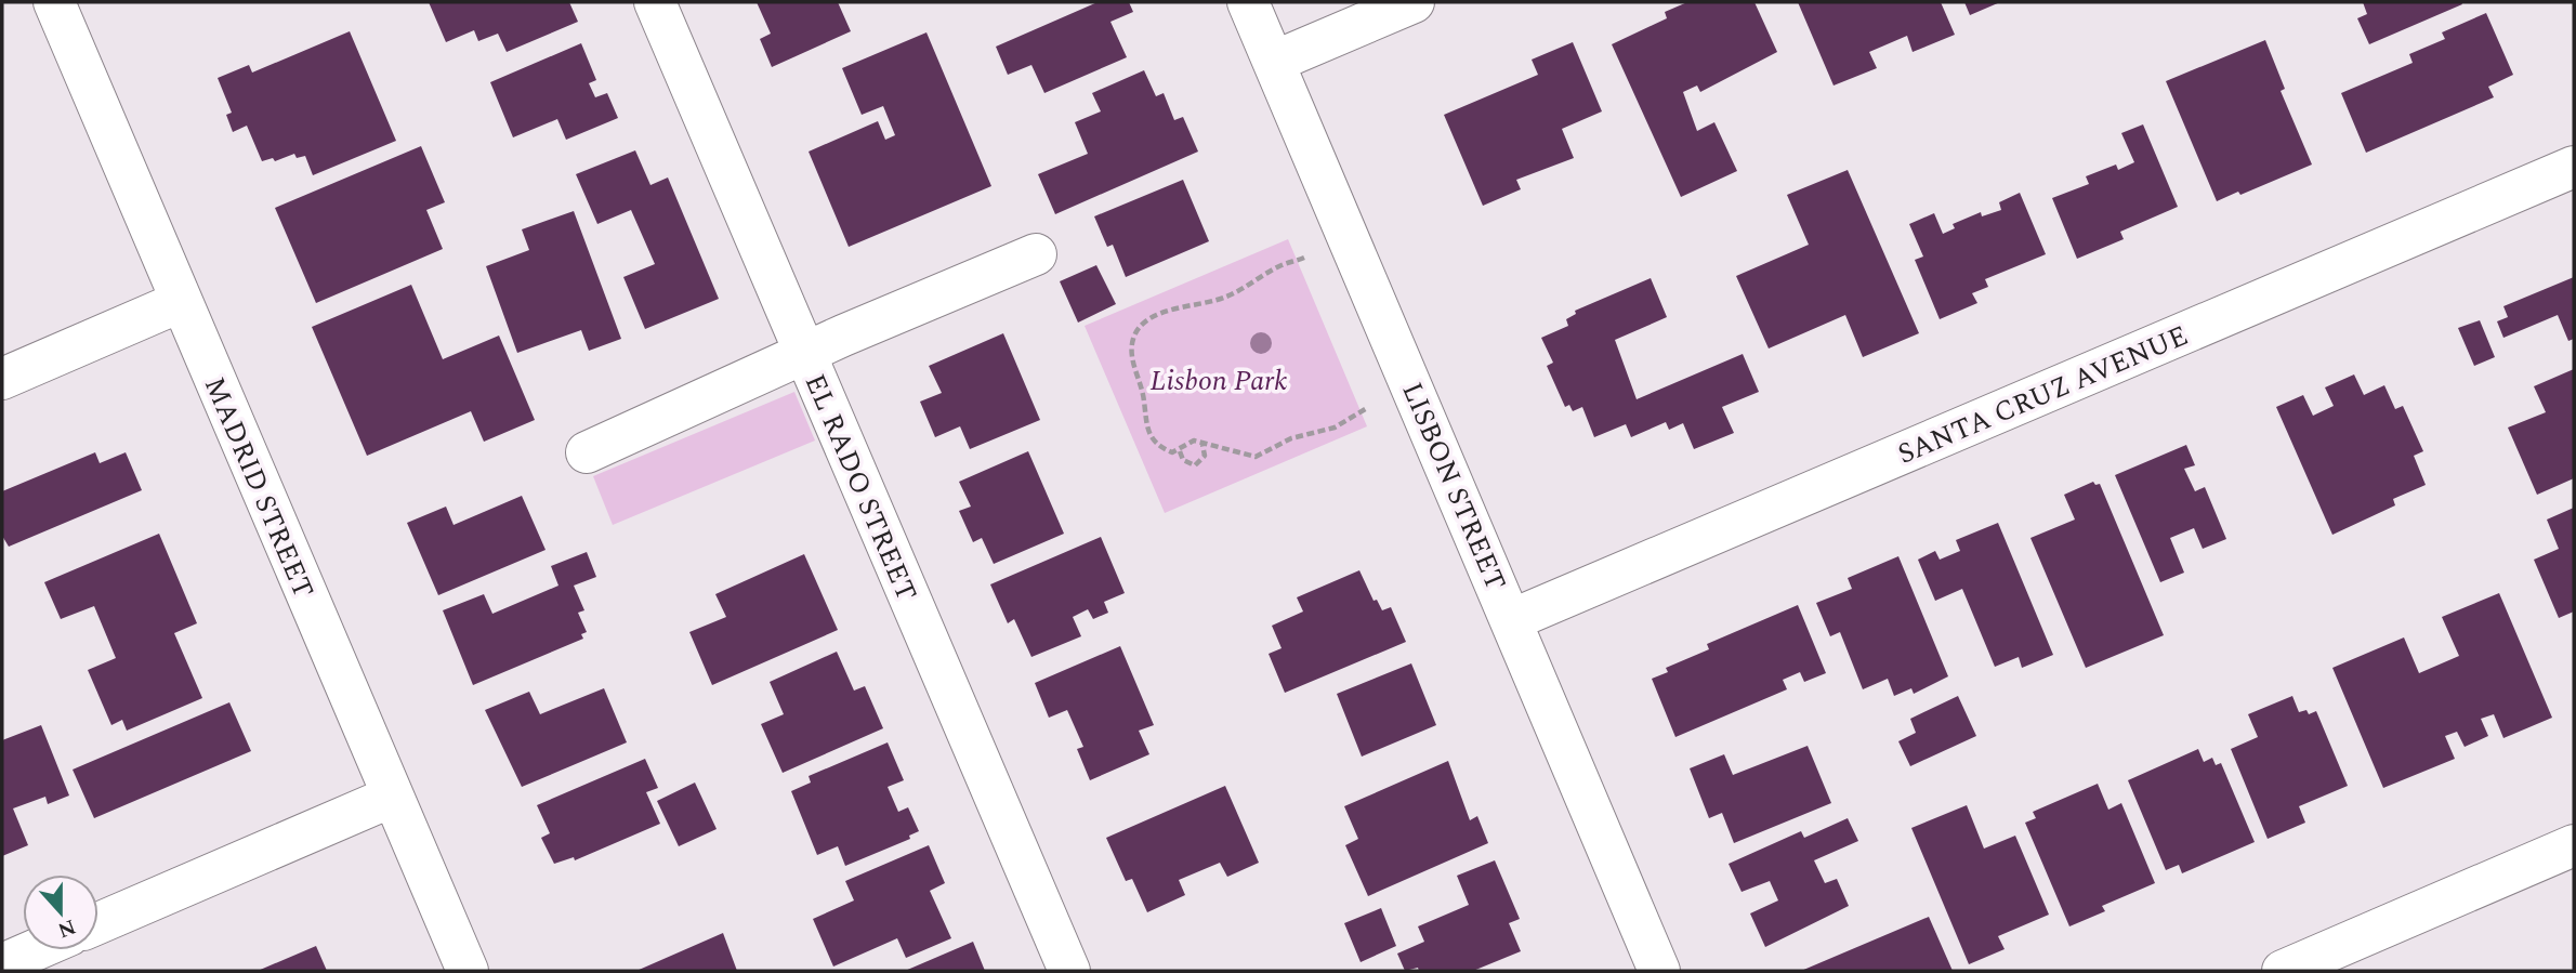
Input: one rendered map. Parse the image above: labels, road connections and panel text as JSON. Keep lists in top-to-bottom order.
{
  "streets": {
    "street": [
      "SANTA CRUZ AVENUE",
      "LISBON STREET",
      "MADRID STREET",
      "EL RADO STREET"
    ]
  },
  "crossings": [
    ["SANTA CRUZ AVENUE", "LISBON STREET"]
  ],
  "parks": ["Lisbon Park"],
  "north": "bottom"
}
